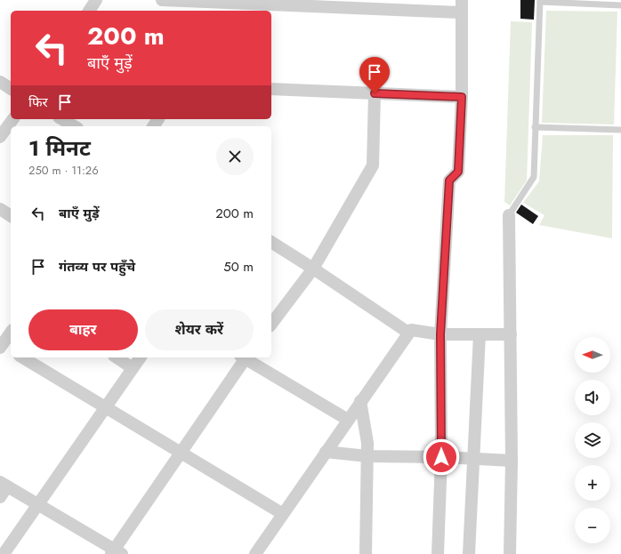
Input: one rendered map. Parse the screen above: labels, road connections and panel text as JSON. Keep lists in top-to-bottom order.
{
  "north": "left",
  "page": {
    "turn": ["200 m", "बाएँ मुड़ें"],
    "then": "फिर",
    "heading": ["1 मिनट", "250 m · 11:26"],
    "list": [
      {
        "name": "बाएँ मुड़ें",
        "value": "200 m"
      },
      {
        "name": "गंतव्य पर पहुँचे",
        "value": "50 m"
      }
    ],
    "buttons": ["बाहर", "शेयर करें"],
    "map_buttons": ["+", "−"]
  }
}
